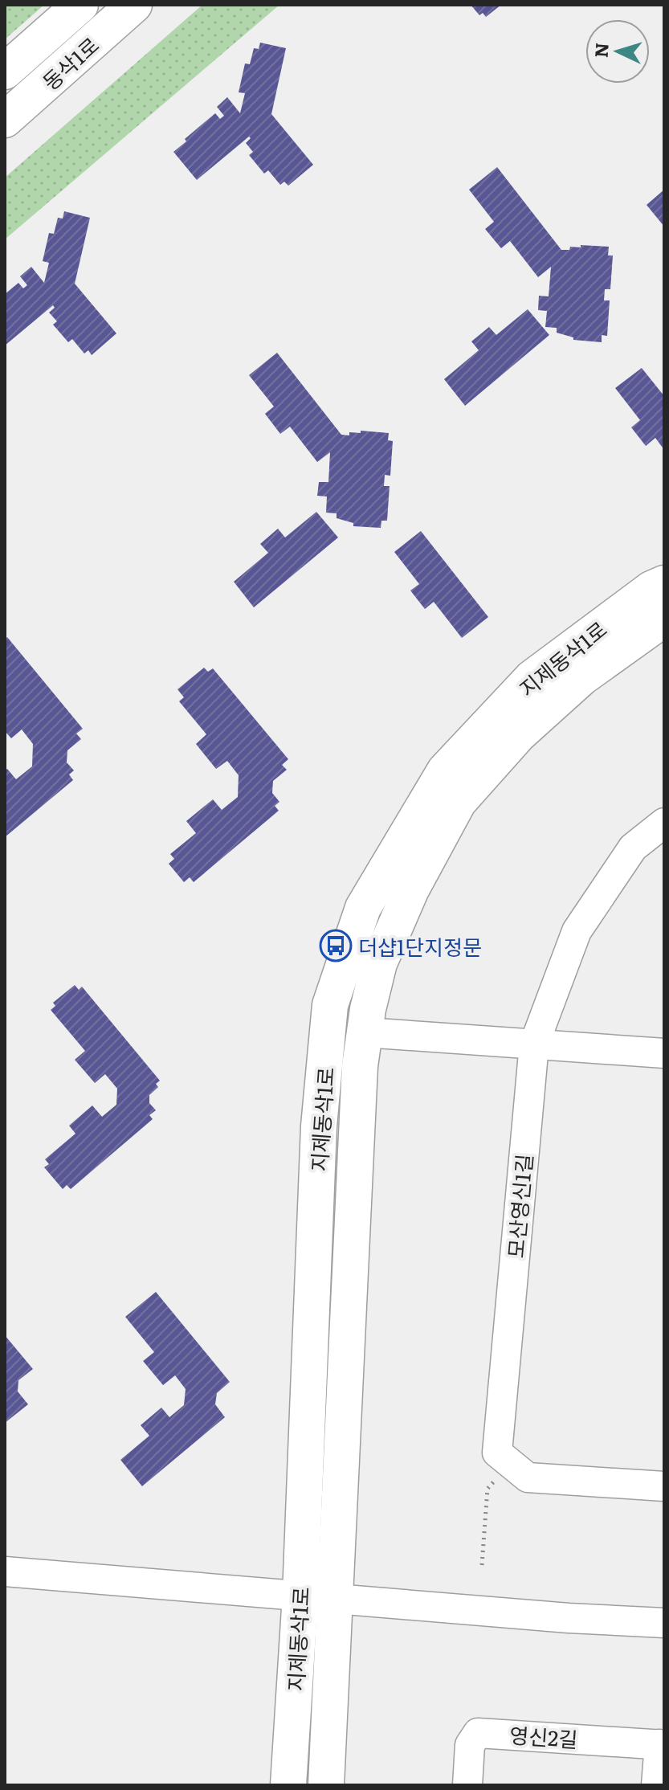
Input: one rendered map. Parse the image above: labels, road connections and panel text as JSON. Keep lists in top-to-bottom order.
{
  "streets": {
    "street": [
      "동삭1로",
      "지제동삭1로",
      "모산영신1길",
      "영신2길"
    ]
  },
  "places": {
    "bus stop": ["더샵1단지정문"]
  },
  "north": "left"
}
